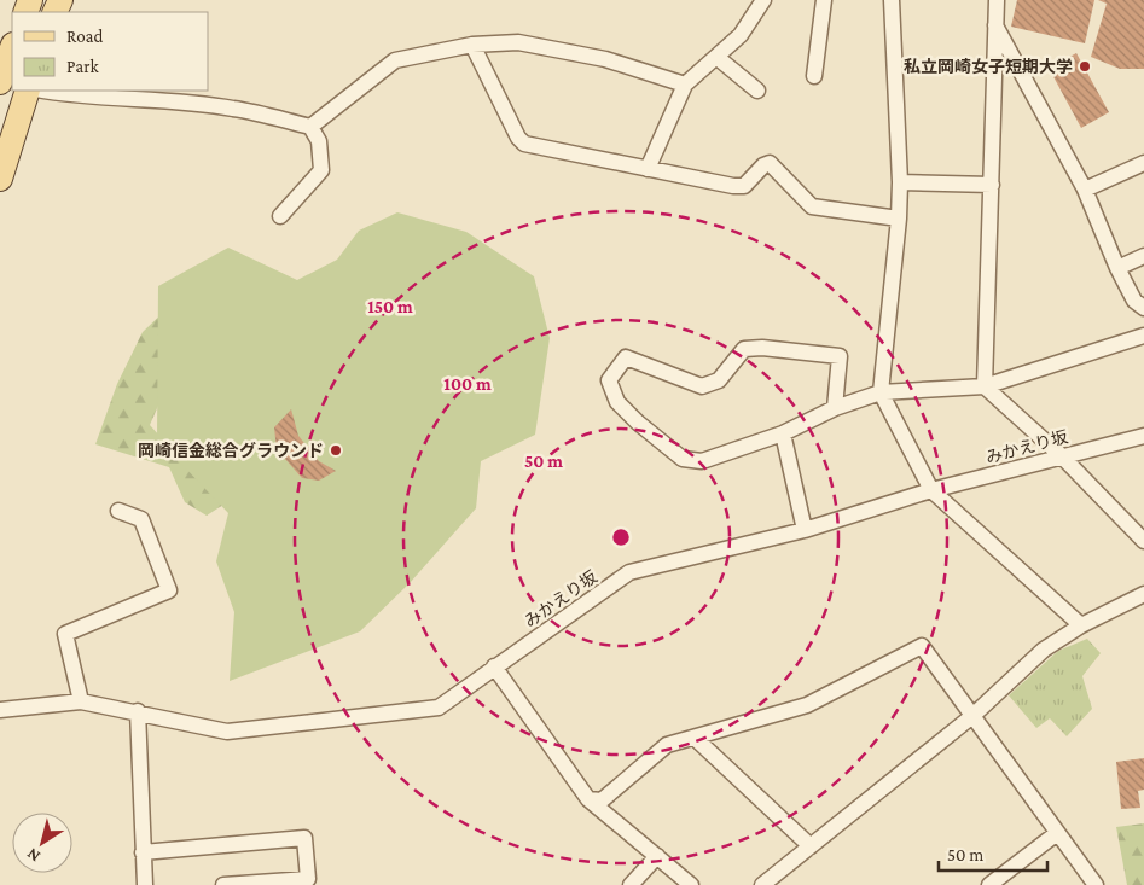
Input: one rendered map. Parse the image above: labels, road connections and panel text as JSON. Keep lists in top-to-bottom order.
{
  "streets": {
    "street": ["みかえり坂"]
  },
  "places": ["私立岡崎女子短期大学", "岡崎信金総合グラウンド"],
  "legend": ["Road", "Park"],
  "scale_bar": "50 m",
  "north": "bottom left",
  "rings": ["150 m", "100 m", "50 m"]
}
